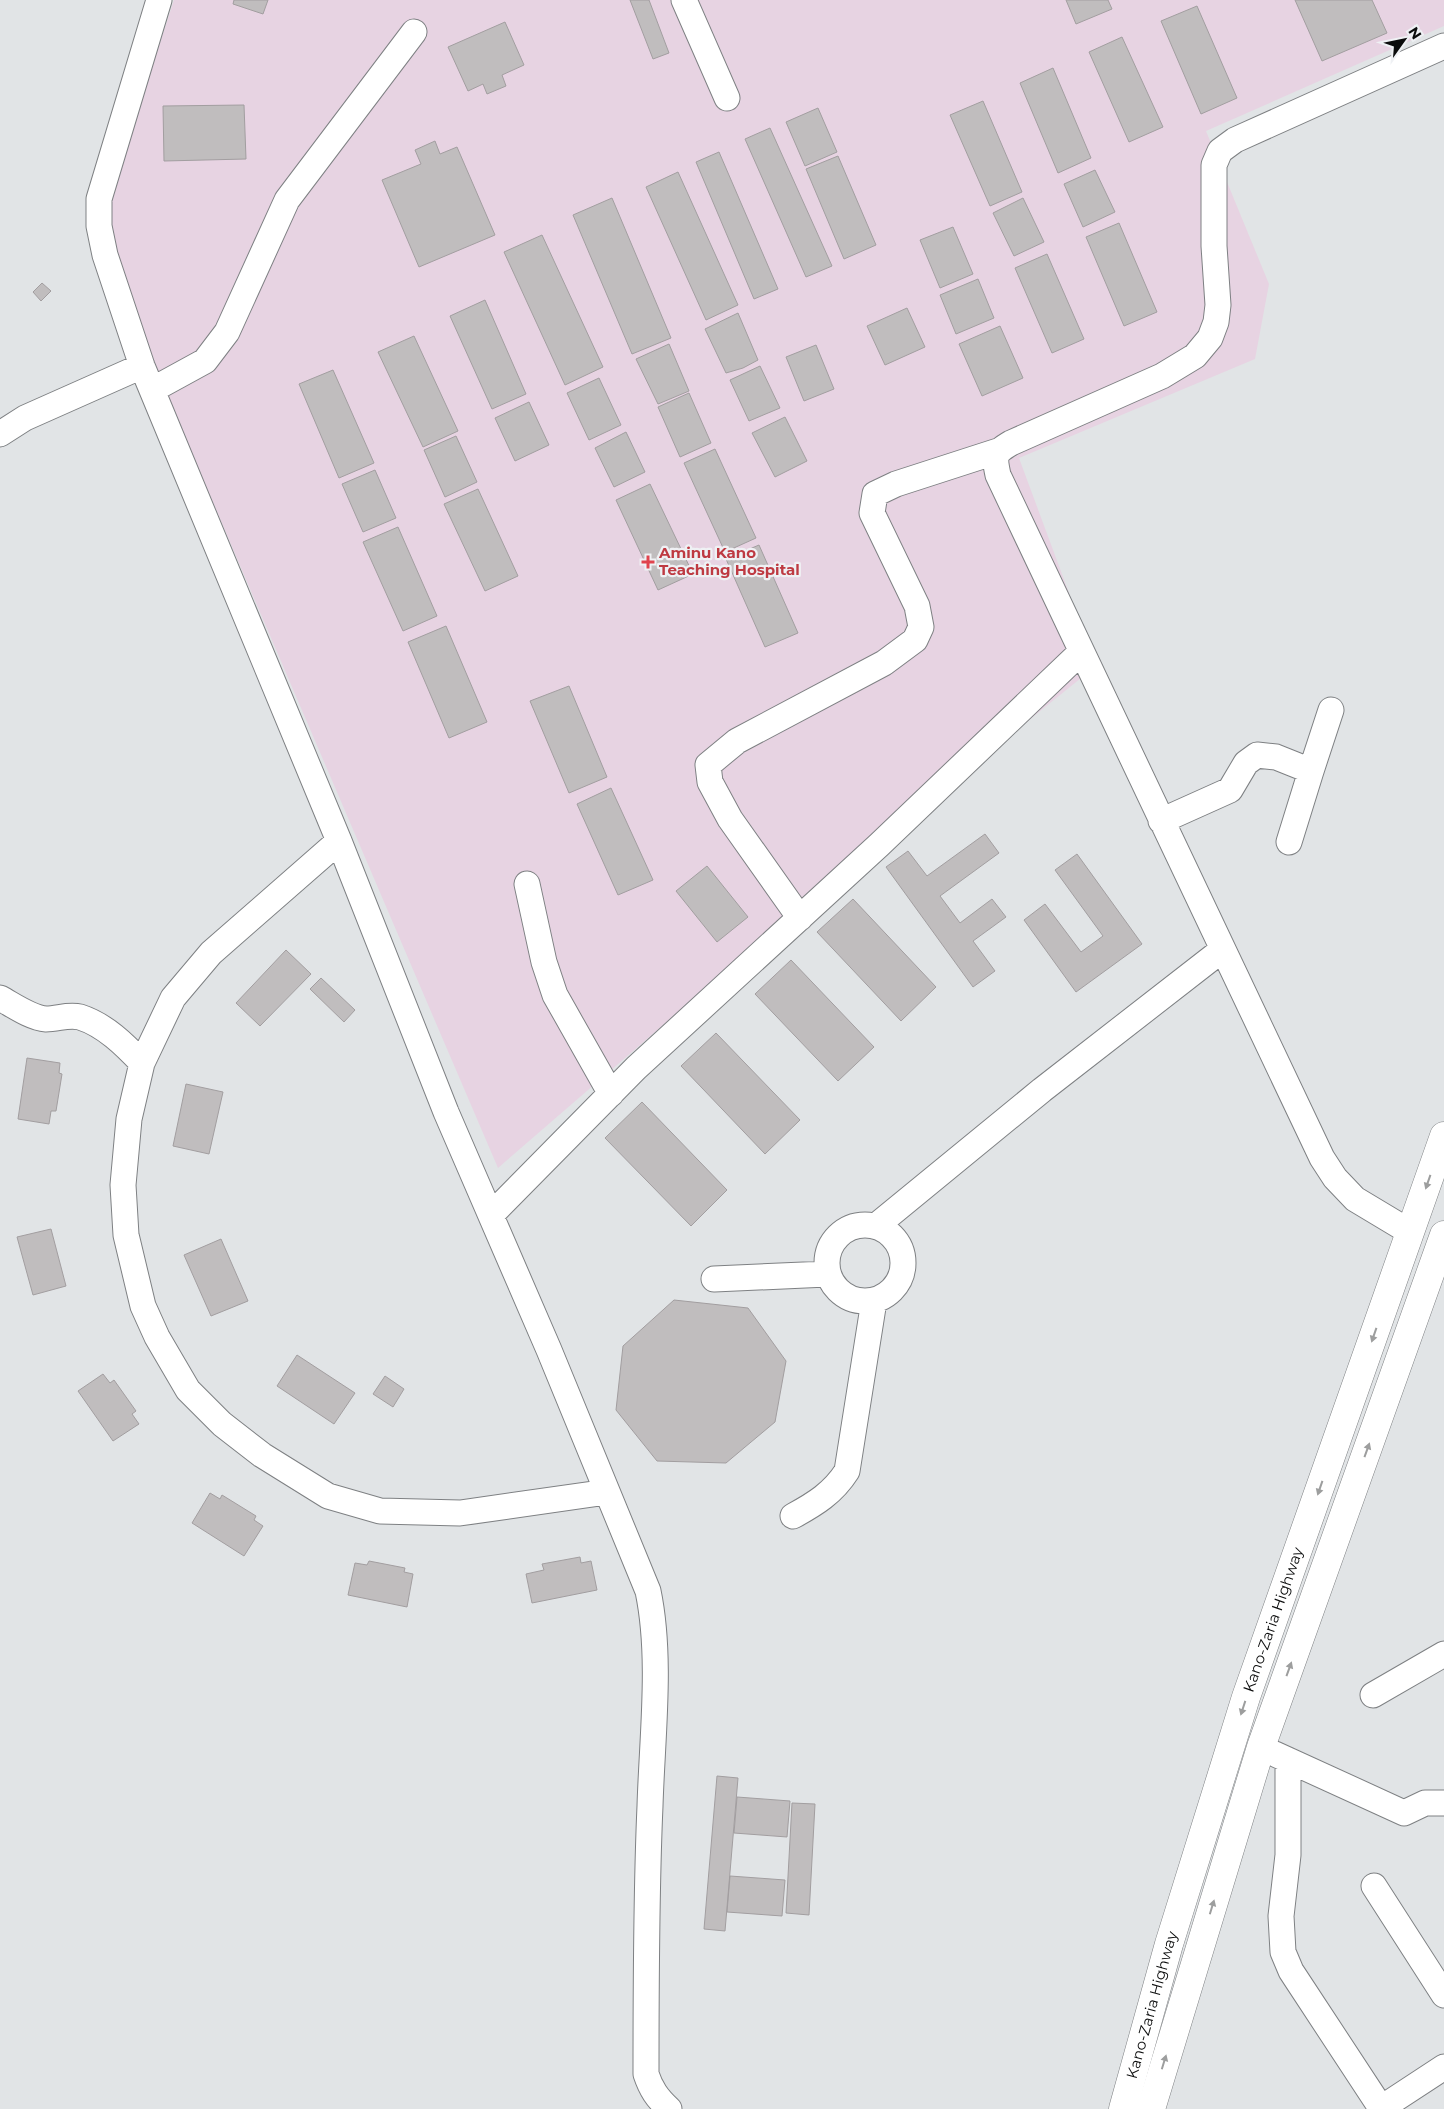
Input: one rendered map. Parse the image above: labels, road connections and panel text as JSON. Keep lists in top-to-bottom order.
{
  "streets": {
    "highway": ["Kano-Zaria Highway"]
  },
  "places": {
    "health": ["Aminu Kano Teaching Hospital"]
  },
  "north": "top right"
}
